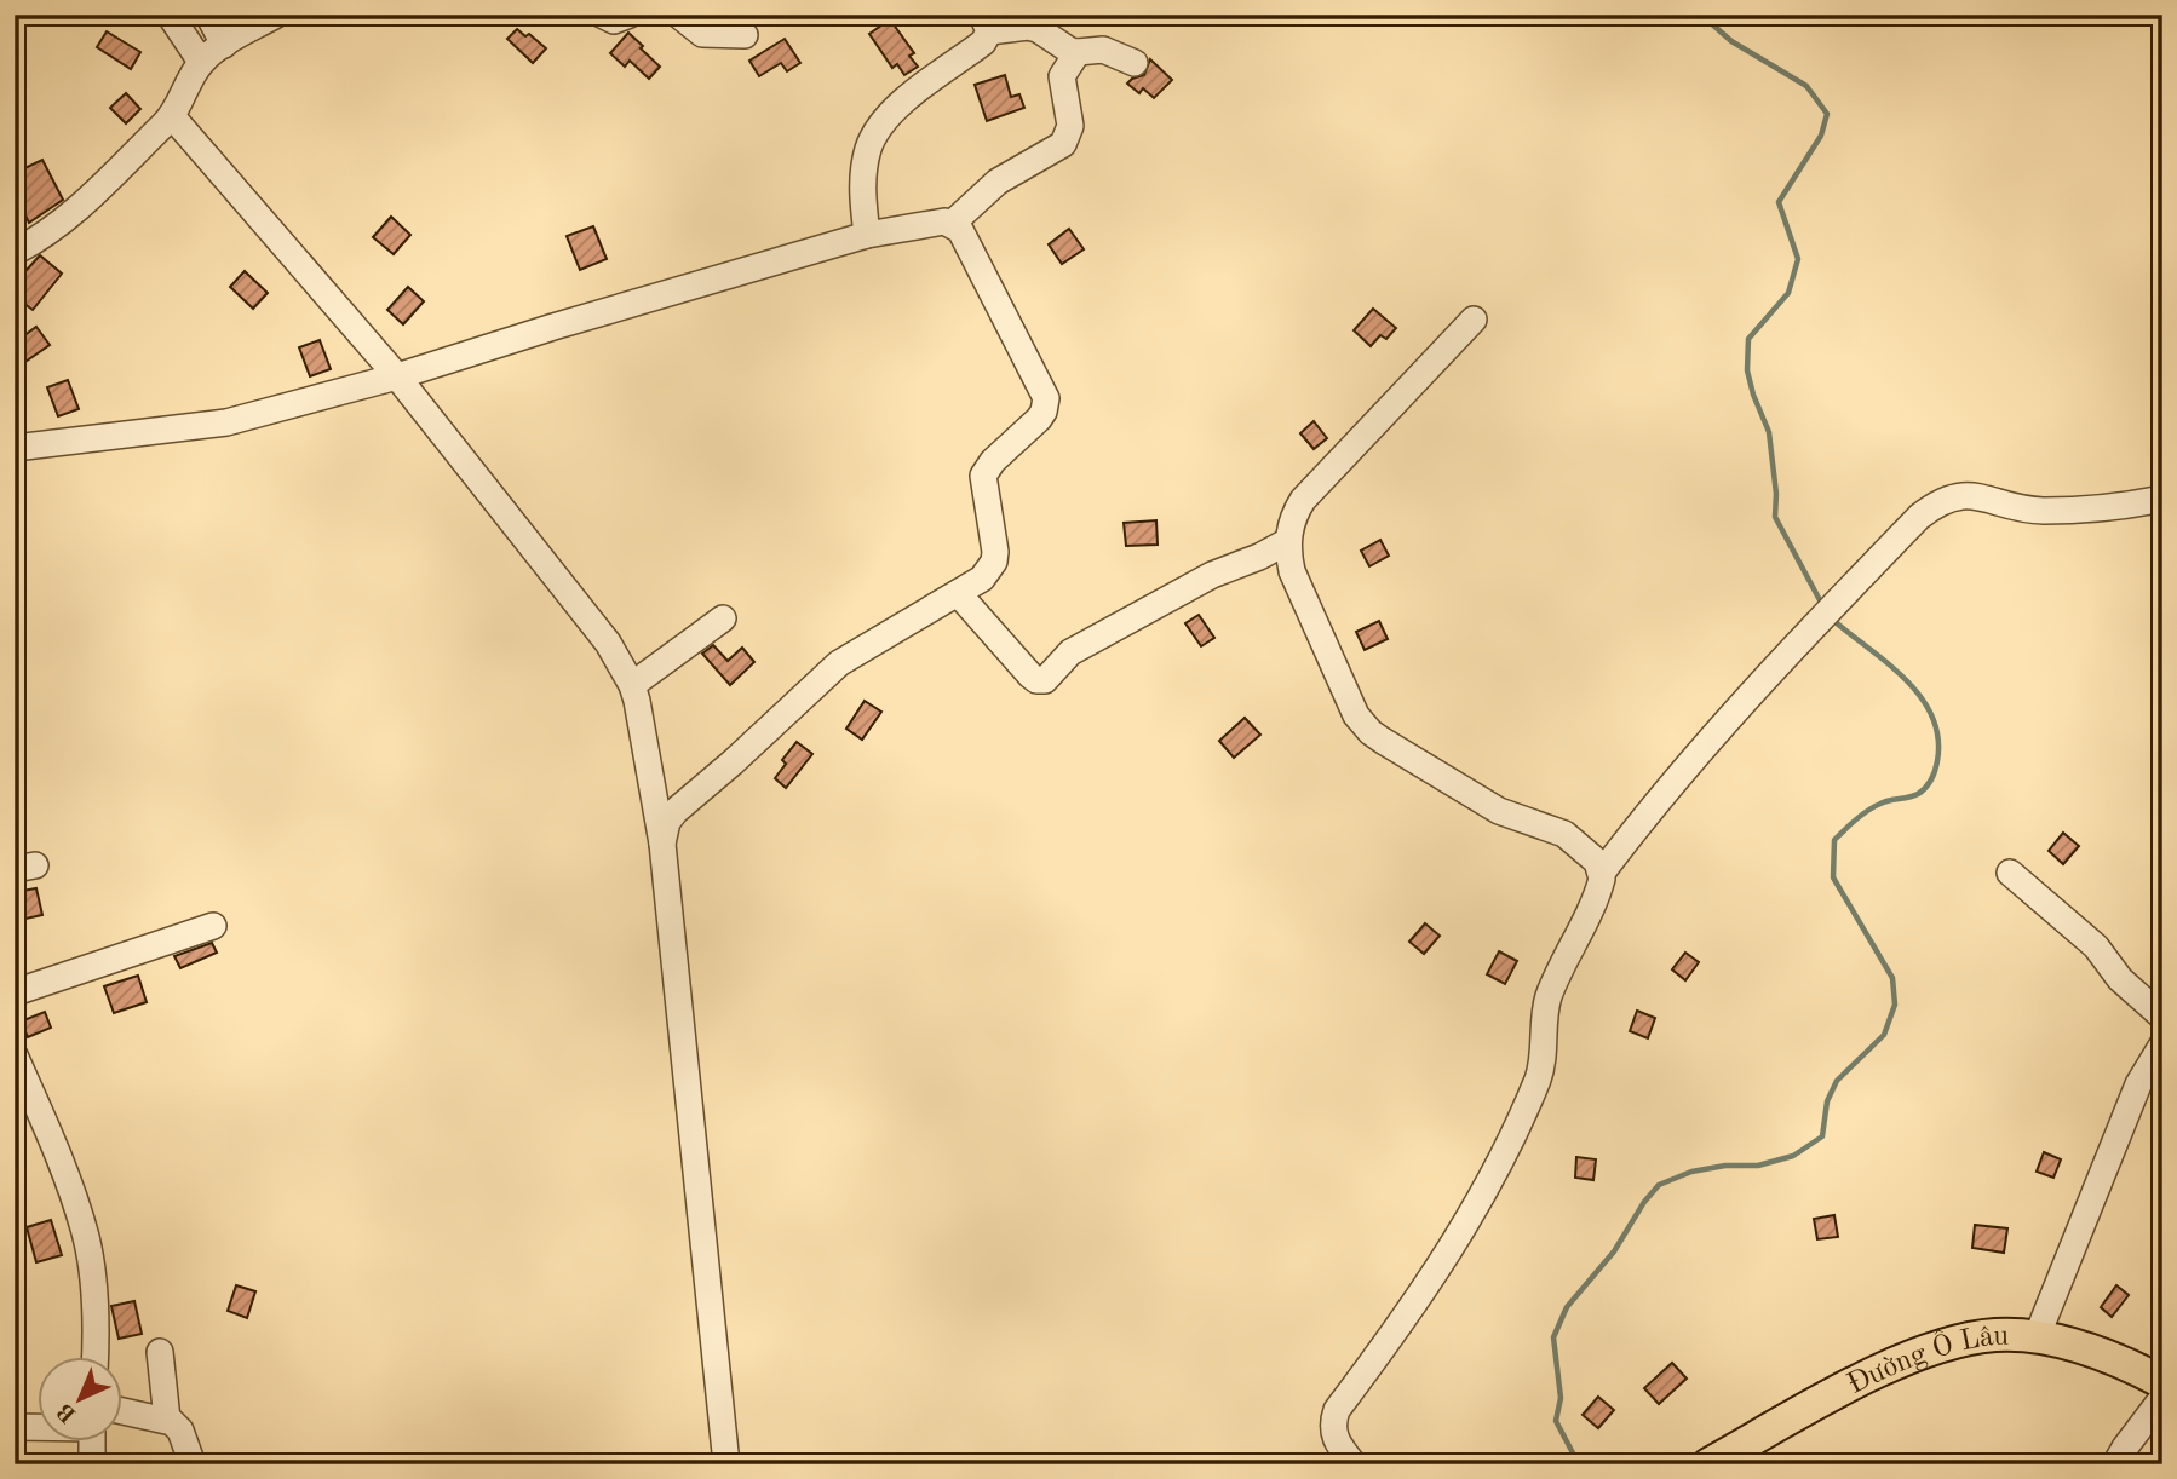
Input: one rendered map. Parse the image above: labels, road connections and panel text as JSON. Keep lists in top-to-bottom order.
{
  "streets": {
    "main road": ["Đường Ô Lâu"]
  },
  "north": "bottom left"
}
